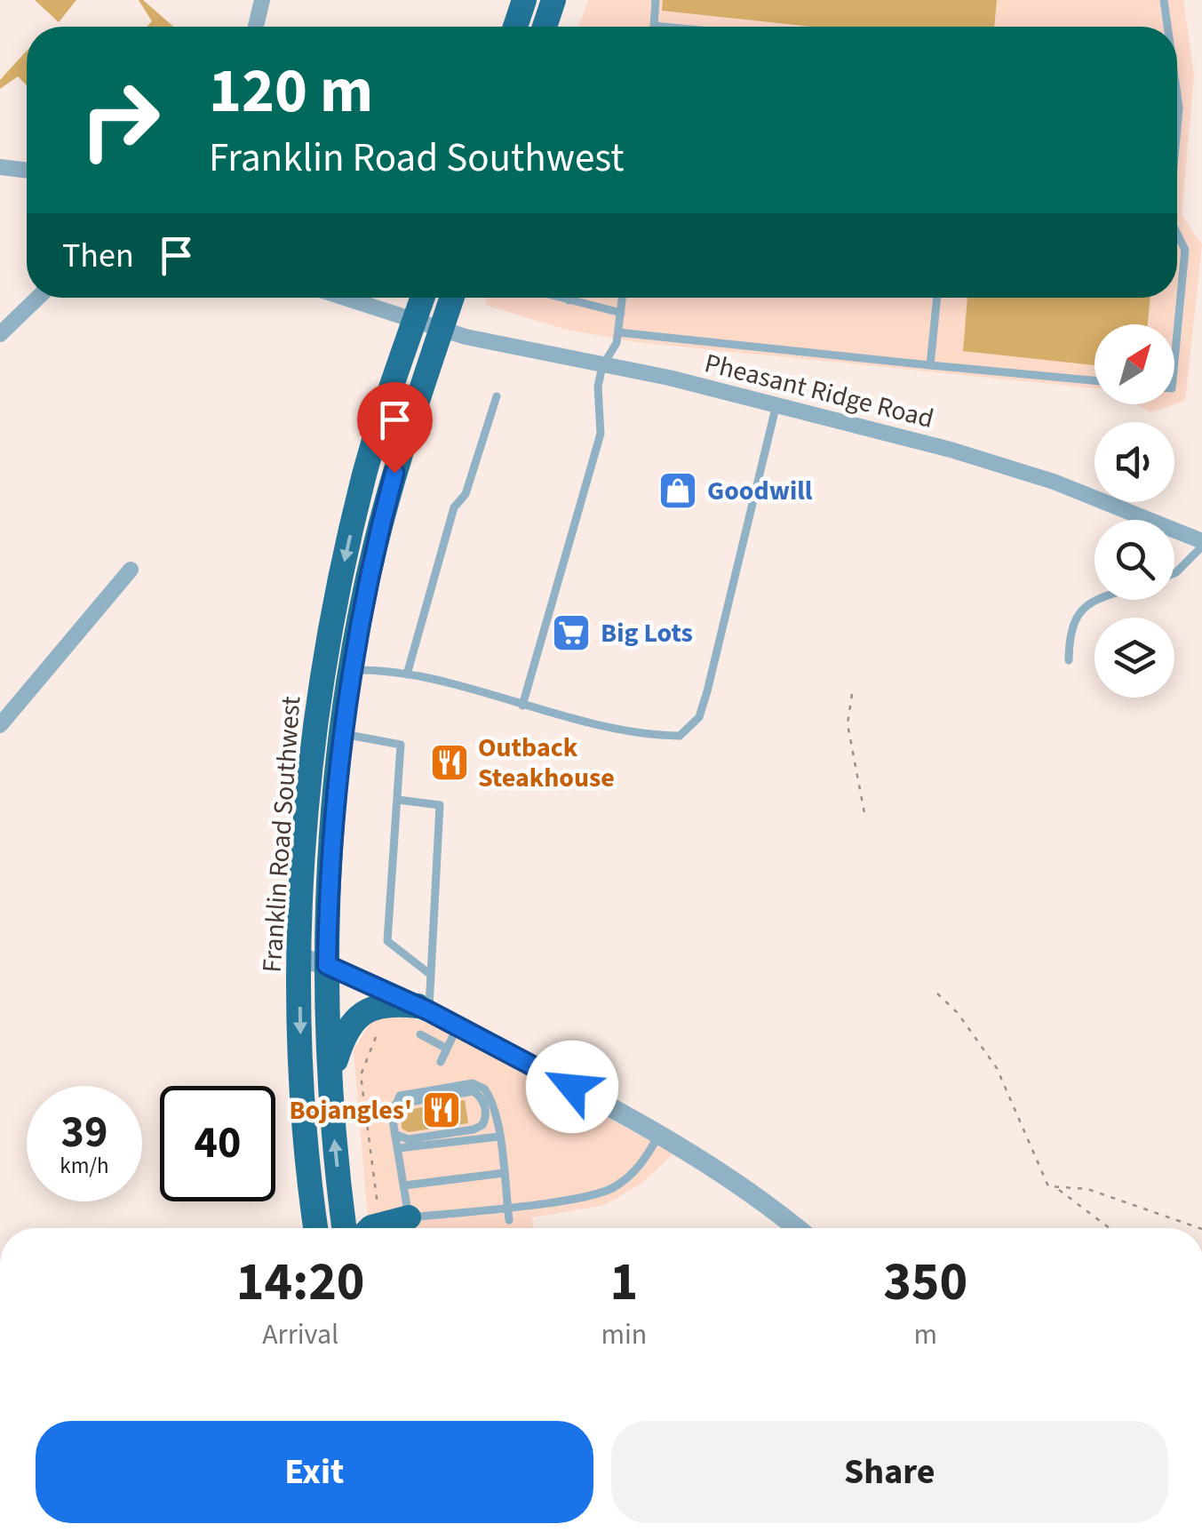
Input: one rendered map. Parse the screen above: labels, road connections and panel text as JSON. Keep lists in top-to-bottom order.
{
  "streets": {
    "highway": ["Franklin Road Southwest"],
    "street": ["Pheasant Ridge Road"]
  },
  "crossings": [
    ["Pheasant Ridge Road", "Franklin Road Southwest"]
  ],
  "places": {
    "shop": ["Goodwill"],
    "supermarket": ["Big Lots"],
    "restaurant": ["Outback Steakhouse", "Bojangles'"]
  },
  "north": "top right",
  "page": {
    "turn": ["120 m", "Franklin Road Southwest"],
    "then": "Then",
    "speed": "39 km/h",
    "limit": "40",
    "eta": [
      "14:20",
      "Arrival",
      "1",
      "min",
      "350",
      "m"
    ],
    "buttons": ["Exit", "Share"]
  }
}
